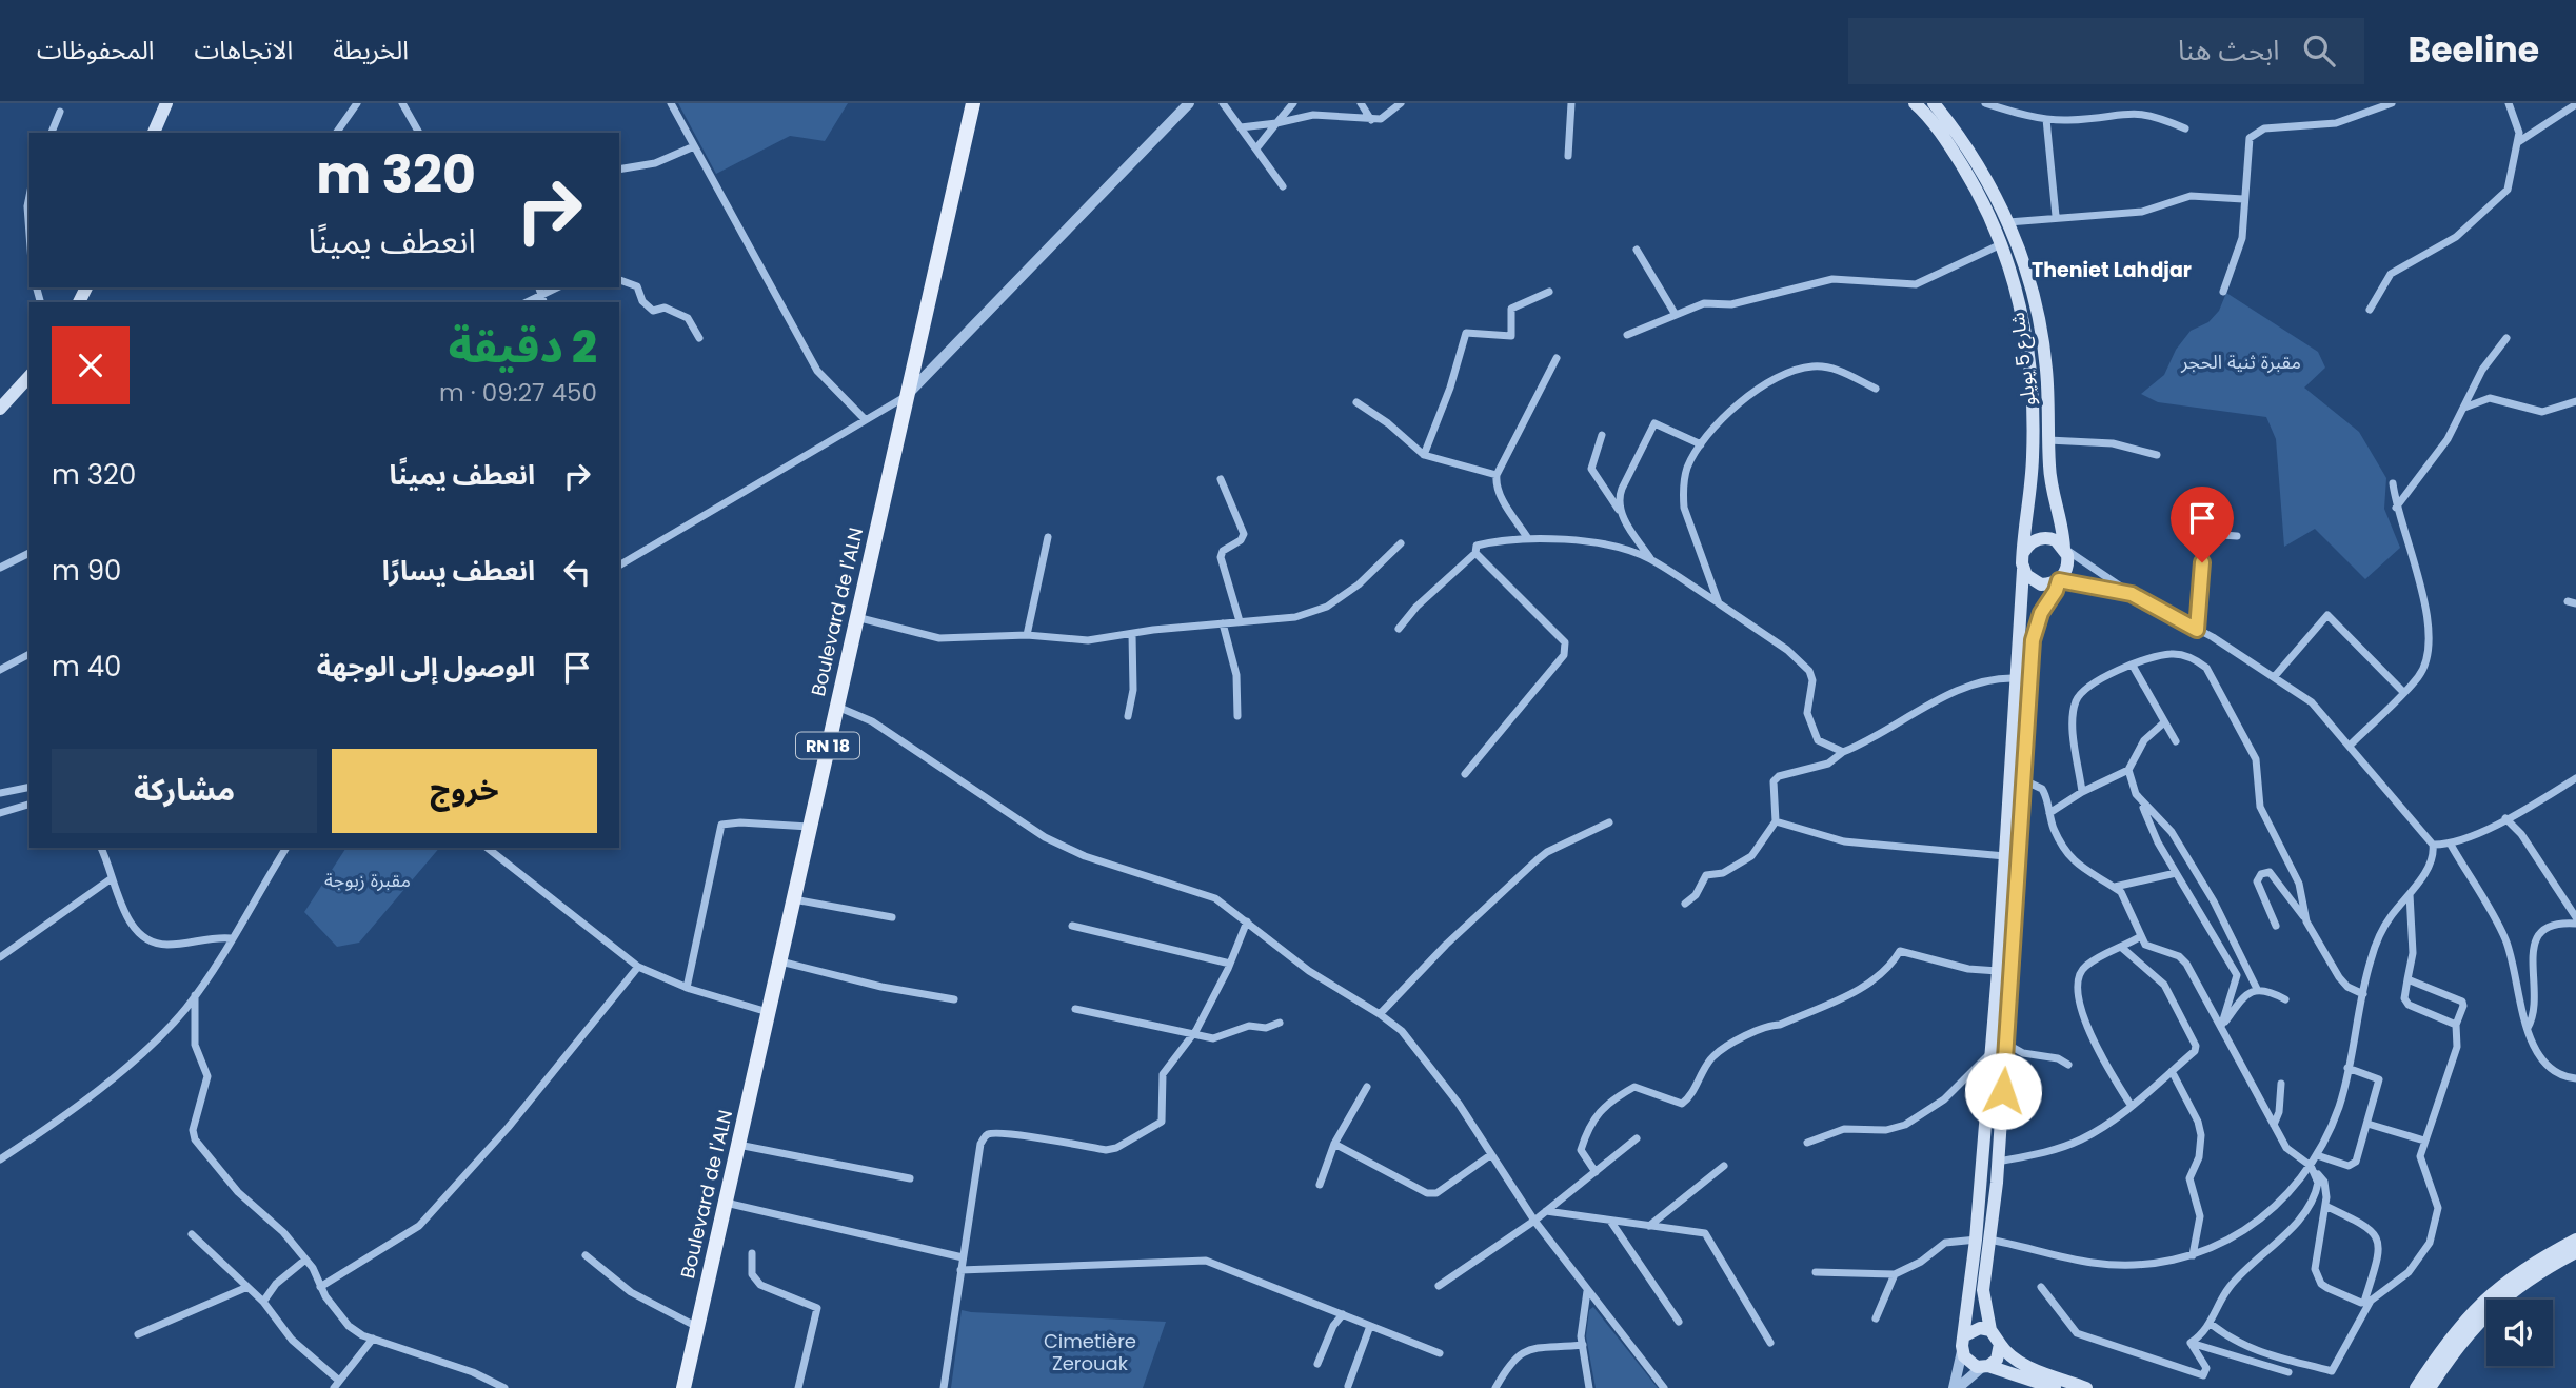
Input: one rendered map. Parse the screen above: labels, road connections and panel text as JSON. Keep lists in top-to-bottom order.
{
  "streets": {
    "main road": ["شارع 5 يويلو", "Boulevard de l'ALN", "RN 18"]
  },
  "districts": ["Theniet Lahdjar"],
  "parks": ["مقبرة ثنية الحجر", "مقبرة زبوجة", "Cimetière Zerouak"],
  "page": {
    "header": "Beeline",
    "search": "ابحث هنا",
    "nav": ["الخريطة", "الاتجاهات", "المحفوظات"],
    "turn": ["320 m", "انعطف يمينًا"],
    "heading": ["2 دقيقة", "450 m · 09:27"],
    "list": [
      {
        "name": "انعطف يمينًا",
        "value": "320 m"
      },
      {
        "name": "انعطف يسارًا",
        "value": "90 m"
      },
      {
        "name": "الوصول إلى الوجهة",
        "value": "40 m"
      }
    ],
    "buttons": ["خروج", "مشاركة"]
  }
}
